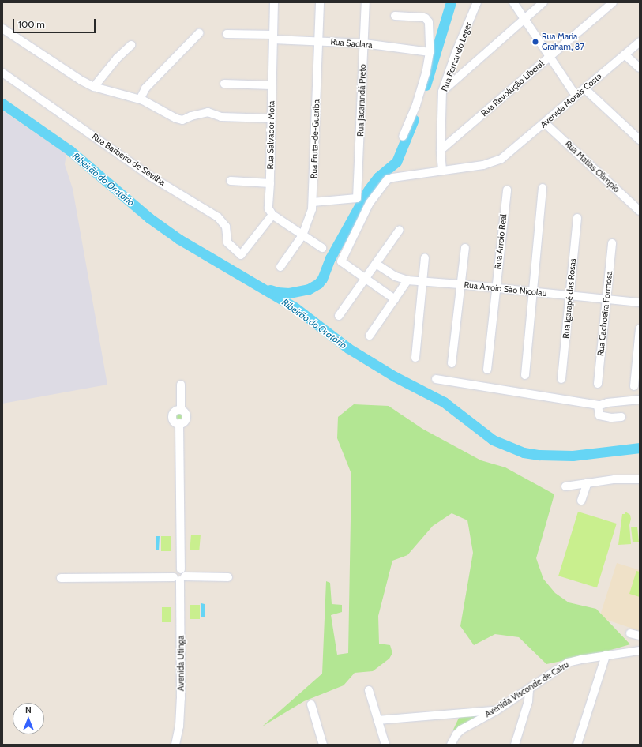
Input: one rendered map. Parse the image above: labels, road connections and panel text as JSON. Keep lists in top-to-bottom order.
{
  "streets": {
    "street": [
      "Rua Saclara",
      "Rua Fernando Leger",
      "Rua Revolução Liberal",
      "Rua Jacarandá Preto",
      "Avenida Morais Costa",
      "Rua Salvador Mota",
      "Rua Fruta-de-Guariba",
      "Rua Barbeiro de Sevilha",
      "Rua Matias Olímpio",
      "Rua Arroio Real",
      "Rua Arroio São Nicolau",
      "Rua Igarapé das Rosas",
      "Rua Cachoeira Formosa",
      "Avenida Utinga",
      "Avenida Visconde de Cairu"
    ]
  },
  "crossings": [
    ["Rua Saclara", "Rua Jacarandá Preto"],
    ["Rua Saclara", "Rua Salvador Mota"],
    ["Rua Saclara", "Rua Fruta-de-Guariba"],
    ["Rua Fernando Leger", "Rua Revolução Liberal"],
    ["Rua Fernando Leger", "Avenida Morais Costa"],
    ["Rua Jacarandá Preto", "Rua Fruta-de-Guariba"],
    ["Avenida Morais Costa", "Rua Matias Olímpio"],
    ["Rua Salvador Mota", "Rua Barbeiro de Sevilha"],
    ["Rua Arroio Real", "Rua Arroio São Nicolau"],
    ["Rua Arroio São Nicolau", "Rua Igarapé das Rosas"],
    ["Rua Arroio São Nicolau", "Rua Cachoeira Formosa"]
  ],
  "water": ["Ribeirão do Oratório"],
  "places": ["Rua Maria Graham, 87"],
  "scale_bar": "100 m",
  "north": "top"
}
